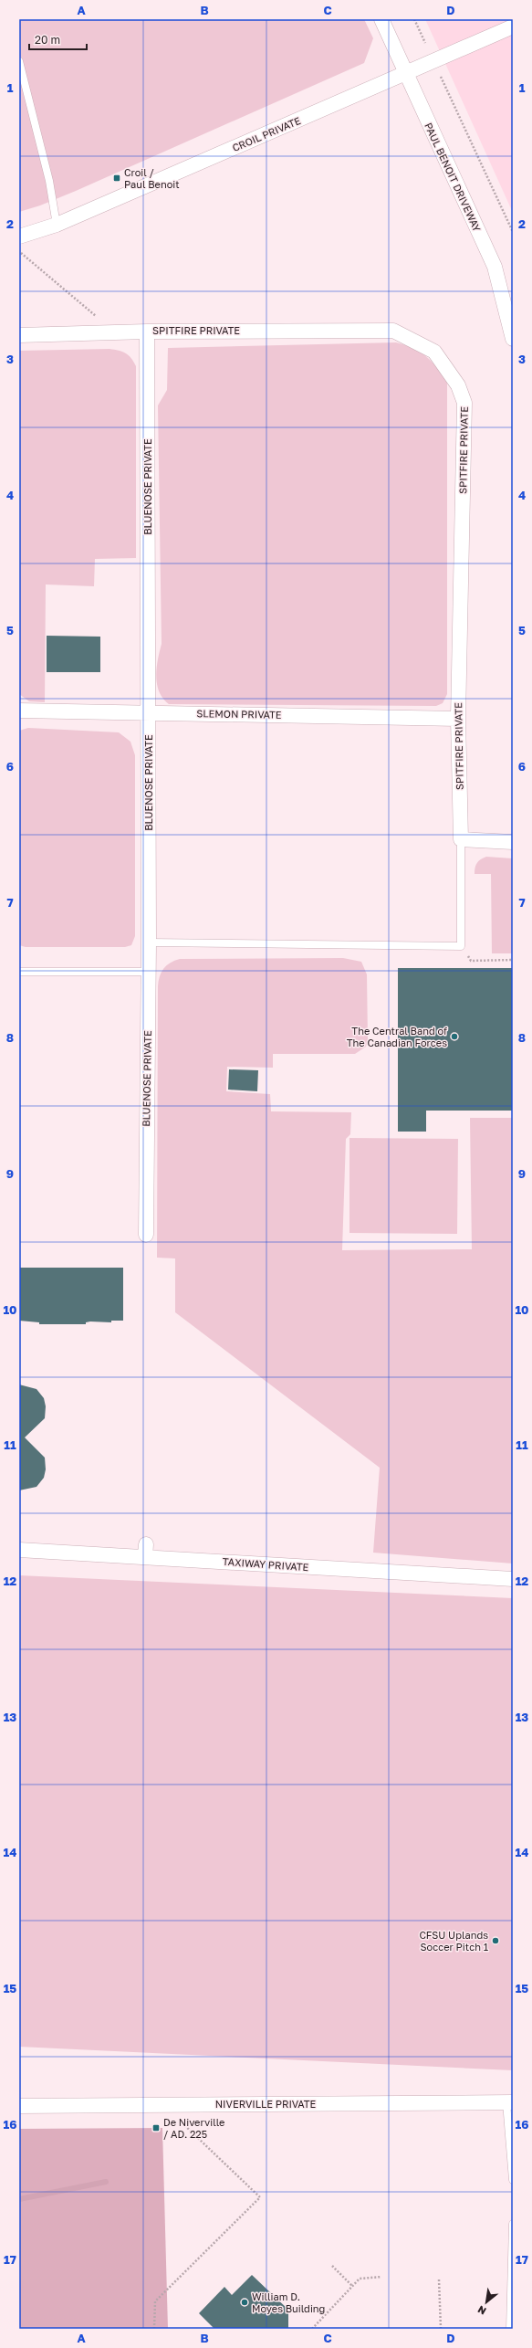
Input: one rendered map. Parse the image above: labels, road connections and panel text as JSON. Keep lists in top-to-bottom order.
{
  "streets": {
    "street": [
      "CROIL PRIVATE",
      "PAUL BENOIT DRIVEWAY",
      "SPITFIRE PRIVATE",
      "BLUENOSE PRIVATE",
      "SLEMON PRIVATE",
      "TAXIWAY PRIVATE",
      "NIVERVILLE PRIVATE"
    ]
  },
  "crossings": [
    ["CROIL PRIVATE", "PAUL BENOIT DRIVEWAY"],
    ["SPITFIRE PRIVATE", "BLUENOSE PRIVATE"],
    ["SPITFIRE PRIVATE", "SLEMON PRIVATE"],
    ["BLUENOSE PRIVATE", "SLEMON PRIVATE"]
  ],
  "places": {
    "transit": ["Croil / Paul Benoit", "De Niverville / AD. 225"],
    "other": ["The Central Band of The Canadian Forces", "CFSU Uplands Soccer Pitch 1", "William D. Moyes Building"]
  },
  "scale_bar": "20 m",
  "north": "bottom left",
  "grid": {
    "columns": [
      "A",
      "B",
      "C",
      "D"
    ],
    "rows": [
      "1",
      "2",
      "3",
      "4",
      "5",
      "6",
      "7",
      "8",
      "9",
      "10",
      "11",
      "12",
      "13",
      "14",
      "15",
      "16",
      "17"
    ]
  }
}
